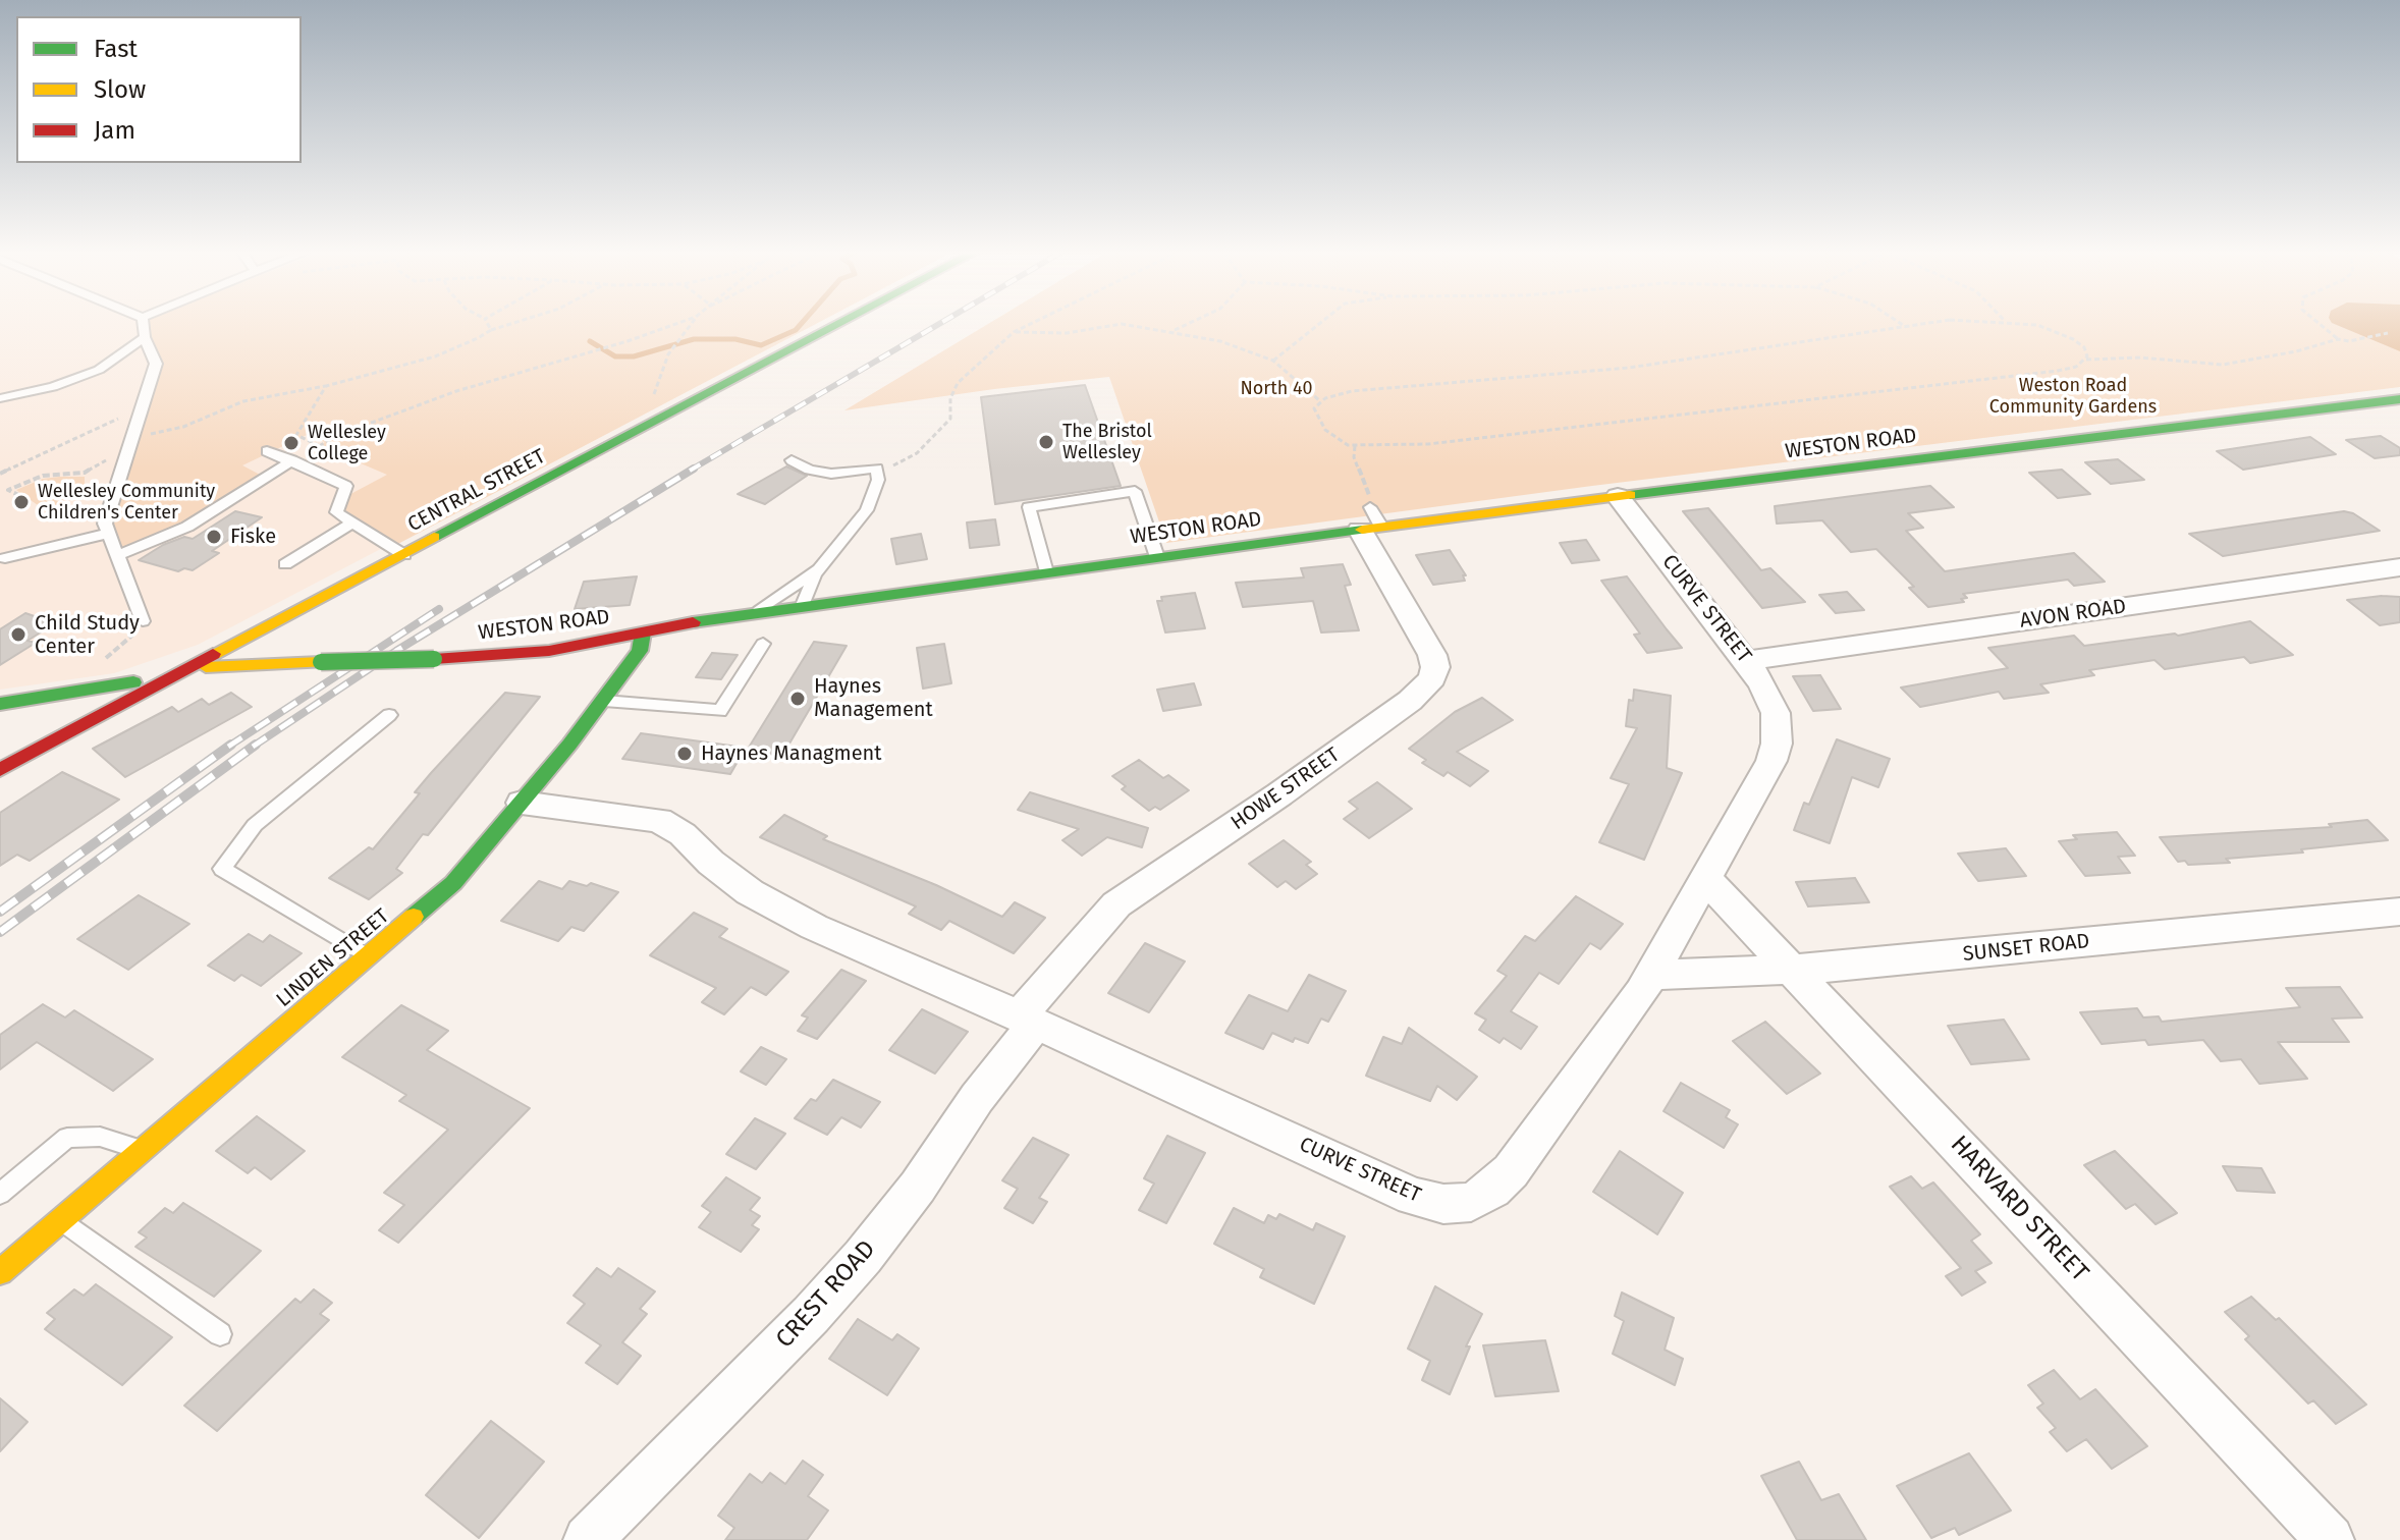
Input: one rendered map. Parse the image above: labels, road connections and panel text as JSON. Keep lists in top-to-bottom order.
{
  "streets": {
    "main road": ["WESTON ROAD", "CENTRAL STREET", "LINDEN STREET"],
    "street": [
      "CURVE STREET",
      "AVON ROAD",
      "HOWE STREET",
      "SUNSET ROAD",
      "HARVARD STREET",
      "CREST ROAD"
    ]
  },
  "crossings": [
    ["WESTON ROAD", "CENTRAL STREET"],
    ["WESTON ROAD", "CURVE STREET"],
    ["WESTON ROAD", "HOWE STREET"],
    ["WESTON ROAD", "LINDEN STREET"],
    ["CURVE STREET", "AVON ROAD"],
    ["CURVE STREET", "HOWE STREET"],
    ["CURVE STREET", "SUNSET ROAD"],
    ["CURVE STREET", "LINDEN STREET"],
    ["CURVE STREET", "HARVARD STREET"],
    ["CURVE STREET", "CREST ROAD"],
    ["HOWE STREET", "CREST ROAD"],
    ["SUNSET ROAD", "HARVARD STREET"]
  ],
  "parks": ["Weston Road Community Gardens", "North 40"],
  "places": [
    "The Bristol Wellesley",
    "Wellesley College",
    "Wellesley Community Children's Center",
    "Fiske",
    "Child Study Center",
    "Haynes Management",
    "Haynes Managment"
  ],
  "legend": ["Fast", "Slow", "Jam"]
}
